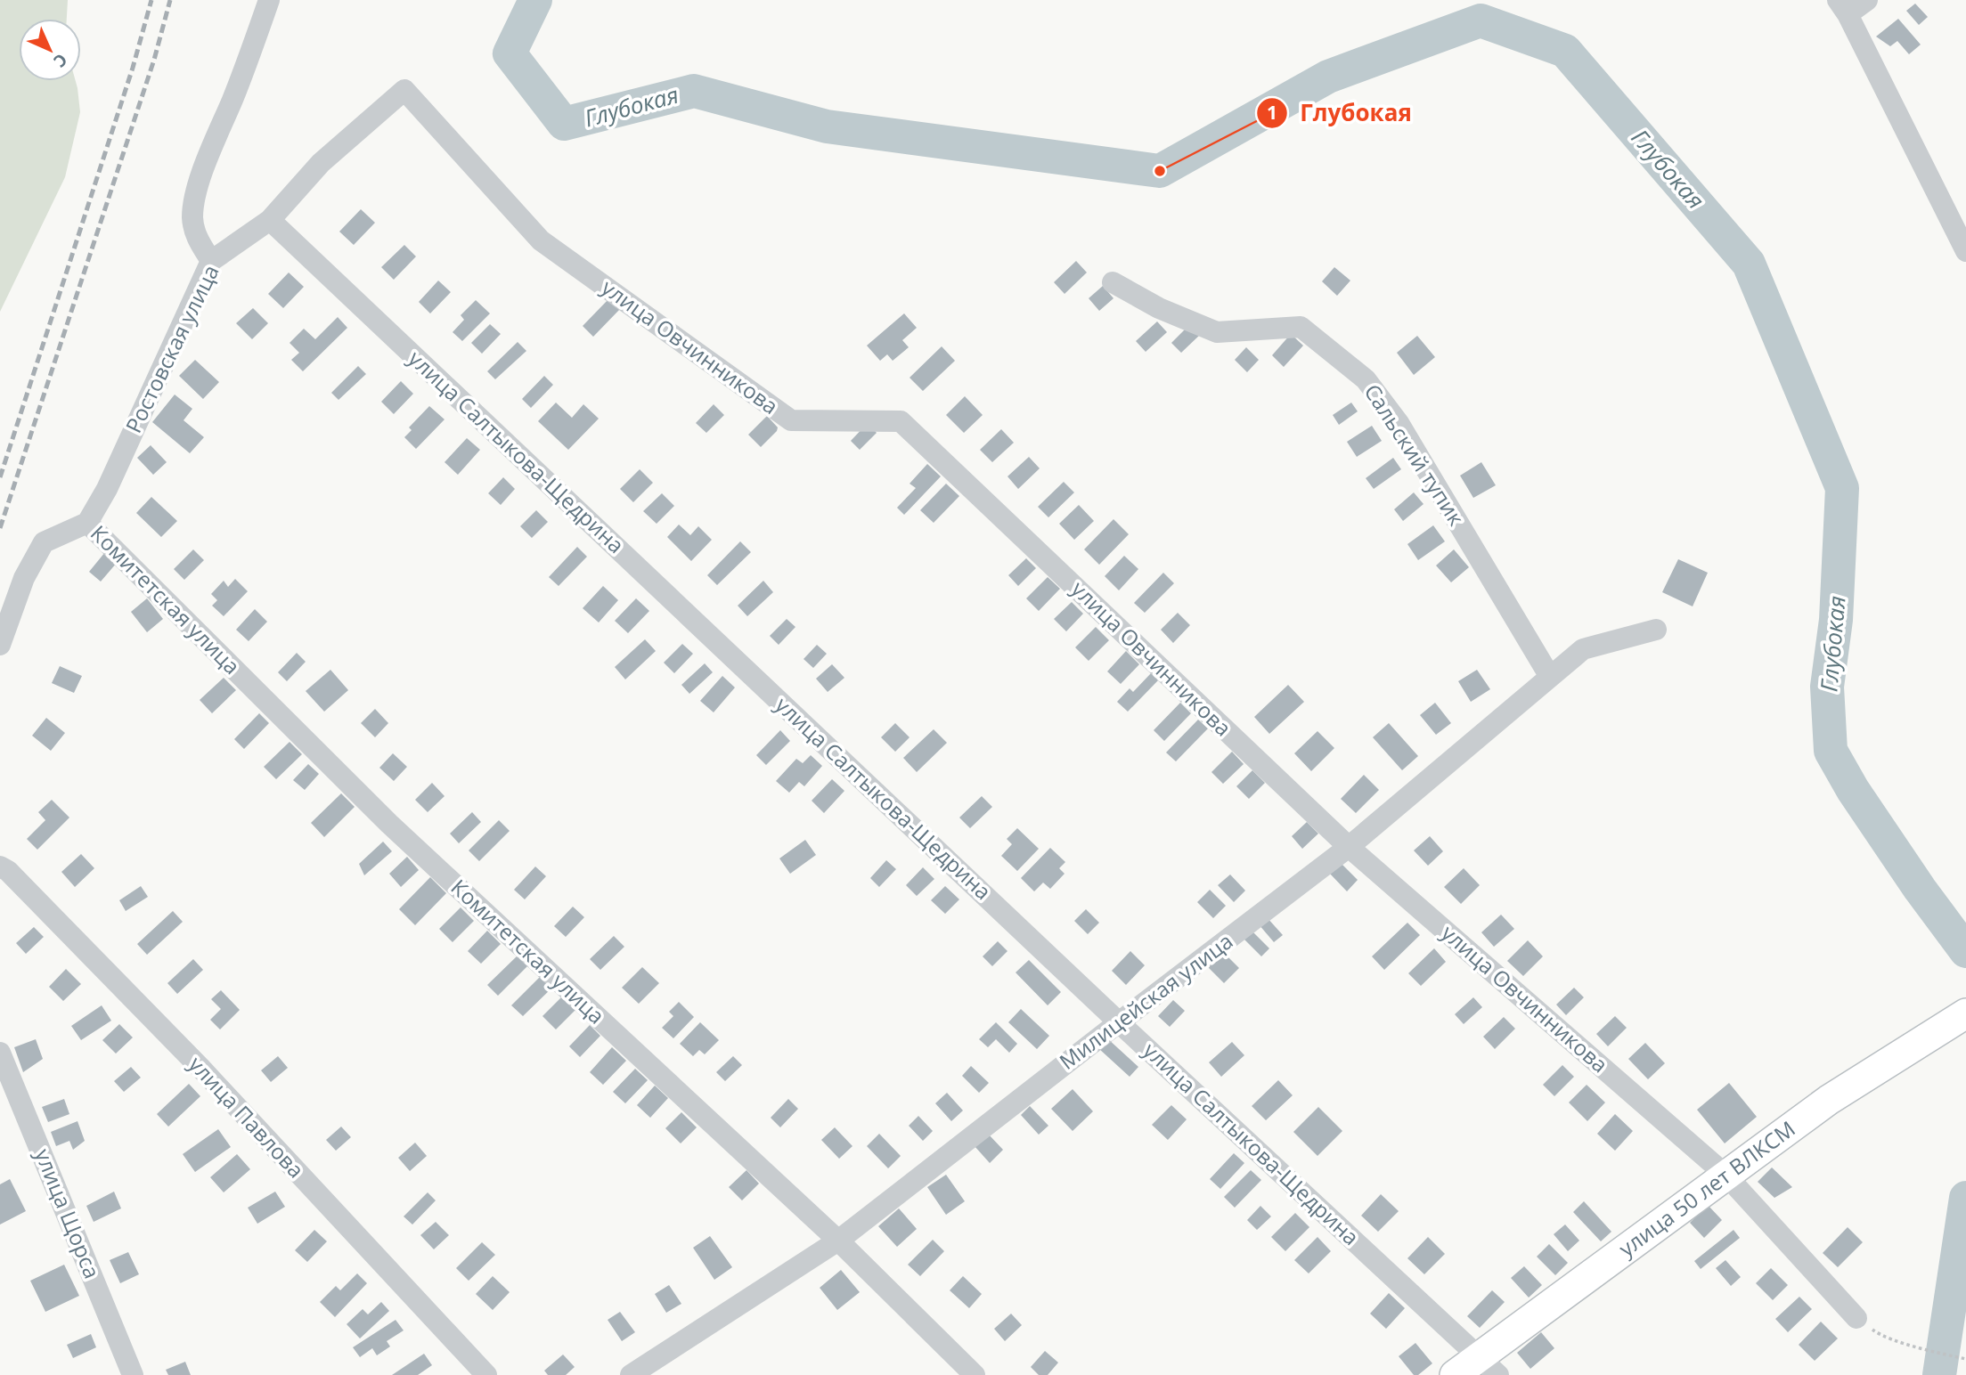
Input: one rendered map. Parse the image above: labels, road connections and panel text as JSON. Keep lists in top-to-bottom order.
{
  "streets": {
    "main road": ["улица 50 лет ВЛКСМ"],
    "street": [
      "улица Овчинникова",
      "Ростовская улица",
      "улица Салтыкова-Щедрина",
      "Сальский тупик",
      "Комитетская улица",
      "Милицейская улица",
      "улица Павлова",
      "улица Щорса"
    ]
  },
  "crossings": [
    ["улица Овчинникова", "Ростовская улица"],
    ["улица Овчинникова", "Милицейская улица"],
    ["улица Овчинникова", "улица 50 лет ВЛКСМ"],
    ["Ростовская улица", "улица Салтыкова-Щедрина"],
    ["Ростовская улица", "Комитетская улица"],
    ["улица Салтыкова-Щедрина", "Милицейская улица"],
    ["улица Салтыкова-Щедрина", "улица 50 лет ВЛКСМ"],
    ["Сальский тупик", "Милицейская улица"],
    ["Комитетская улица", "Милицейская улица"]
  ],
  "water": ["Глубокая"],
  "places": ["Глубокая"],
  "north": "bottom right"
}
